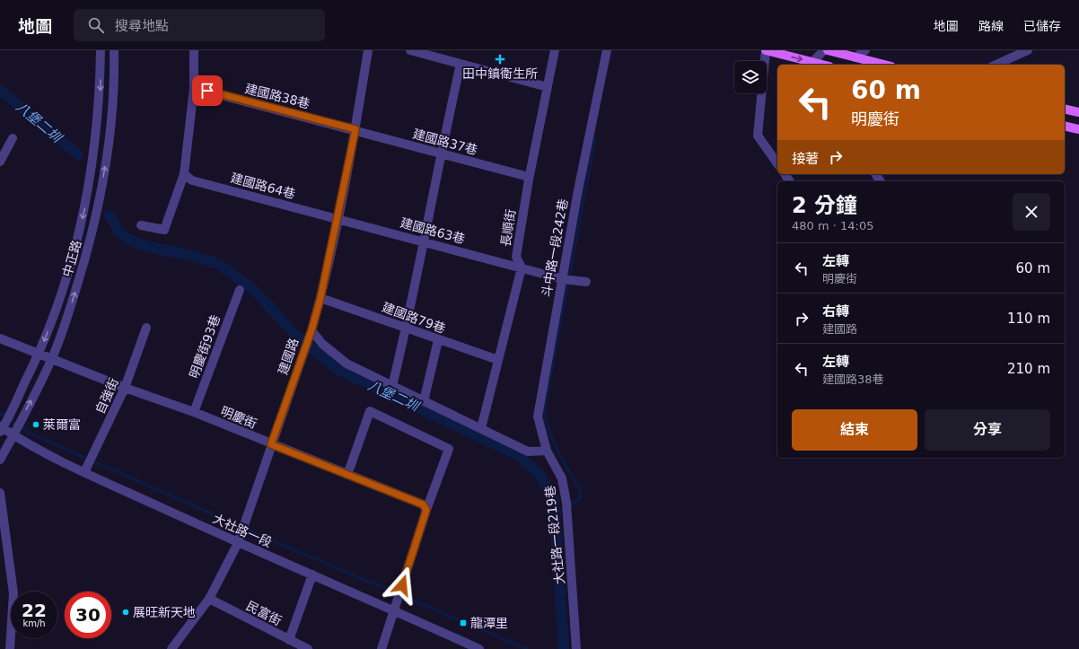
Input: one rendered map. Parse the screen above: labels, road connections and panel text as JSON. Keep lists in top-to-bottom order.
{
  "streets": {
    "street": [
      "建國路38巷",
      "建國路37巷",
      "建國路64巷",
      "長順街",
      "建國路63巷",
      "斗中路一段242巷",
      "中正路",
      "建國路79巷",
      "明慶街93巷",
      "建國路",
      "自強街",
      "明慶街",
      "大社路一段",
      "大社路一段219巷",
      "民富街"
    ]
  },
  "crossings": [
    ["建國路38巷", "建國路37巷"],
    ["建國路38巷", "建國路"],
    ["建國路37巷", "長順街"],
    ["建國路37巷", "建國路"],
    ["建國路64巷", "建國路63巷"],
    ["建國路64巷", "建國路"],
    ["長順街", "建國路63巷"],
    ["長順街", "建國路79巷"],
    ["建國路63巷", "斗中路一段242巷"],
    ["建國路63巷", "建國路"],
    ["斗中路一段242巷", "大社路一段219巷"],
    ["中正路", "明慶街"],
    ["中正路", "大社路一段"],
    ["建國路79巷", "建國路"],
    ["明慶街93巷", "明慶街"],
    ["建國路", "明慶街"],
    ["建國路", "大社路一段"],
    ["建國路", "民富街"],
    ["自強街", "明慶街"],
    ["自強街", "大社路一段"]
  ],
  "water": ["八堡二圳"],
  "places": {
    "health": ["田中鎮衛生所"],
    "other": ["萊爾富", "展旺新天地"],
    "transit": ["龍潭里"]
  },
  "page": {
    "header": "地圖",
    "search": "搜尋地點",
    "nav": ["地圖", "路線", "已儲存"],
    "turn": ["60 m", "明慶街"],
    "then": "接著",
    "heading": ["2 分鐘", "480 m · 14:05"],
    "list": [
      {
        "name": "左轉",
        "note": "明慶街",
        "value": "60 m"
      },
      {
        "name": "右轉",
        "note": "建國路",
        "value": "110 m"
      },
      {
        "name": "左轉",
        "note": "建國路38巷",
        "value": "210 m"
      }
    ],
    "buttons": ["結束", "分享"],
    "speed": "22 km/h",
    "limit": "30"
  }
}
